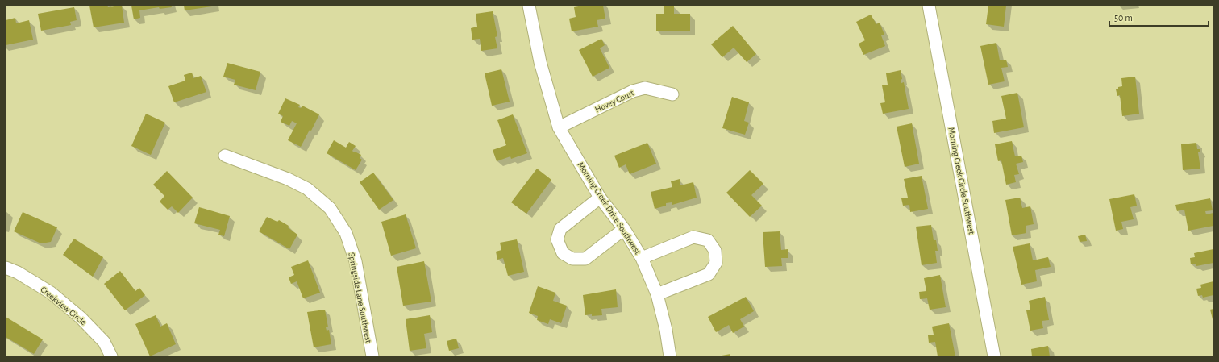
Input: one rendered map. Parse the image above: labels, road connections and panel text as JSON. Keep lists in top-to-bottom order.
{
  "streets": {
    "street": [
      "Hovey Court",
      "Morning Creek Circle Southwest",
      "Morning Creek Drive Southwest",
      "Springside Lane Southwest",
      "Creekview Circle"
    ]
  },
  "crossings": [
    ["Hovey Court", "Morning Creek Drive Southwest"]
  ],
  "scale_bar": "50 m"
}
